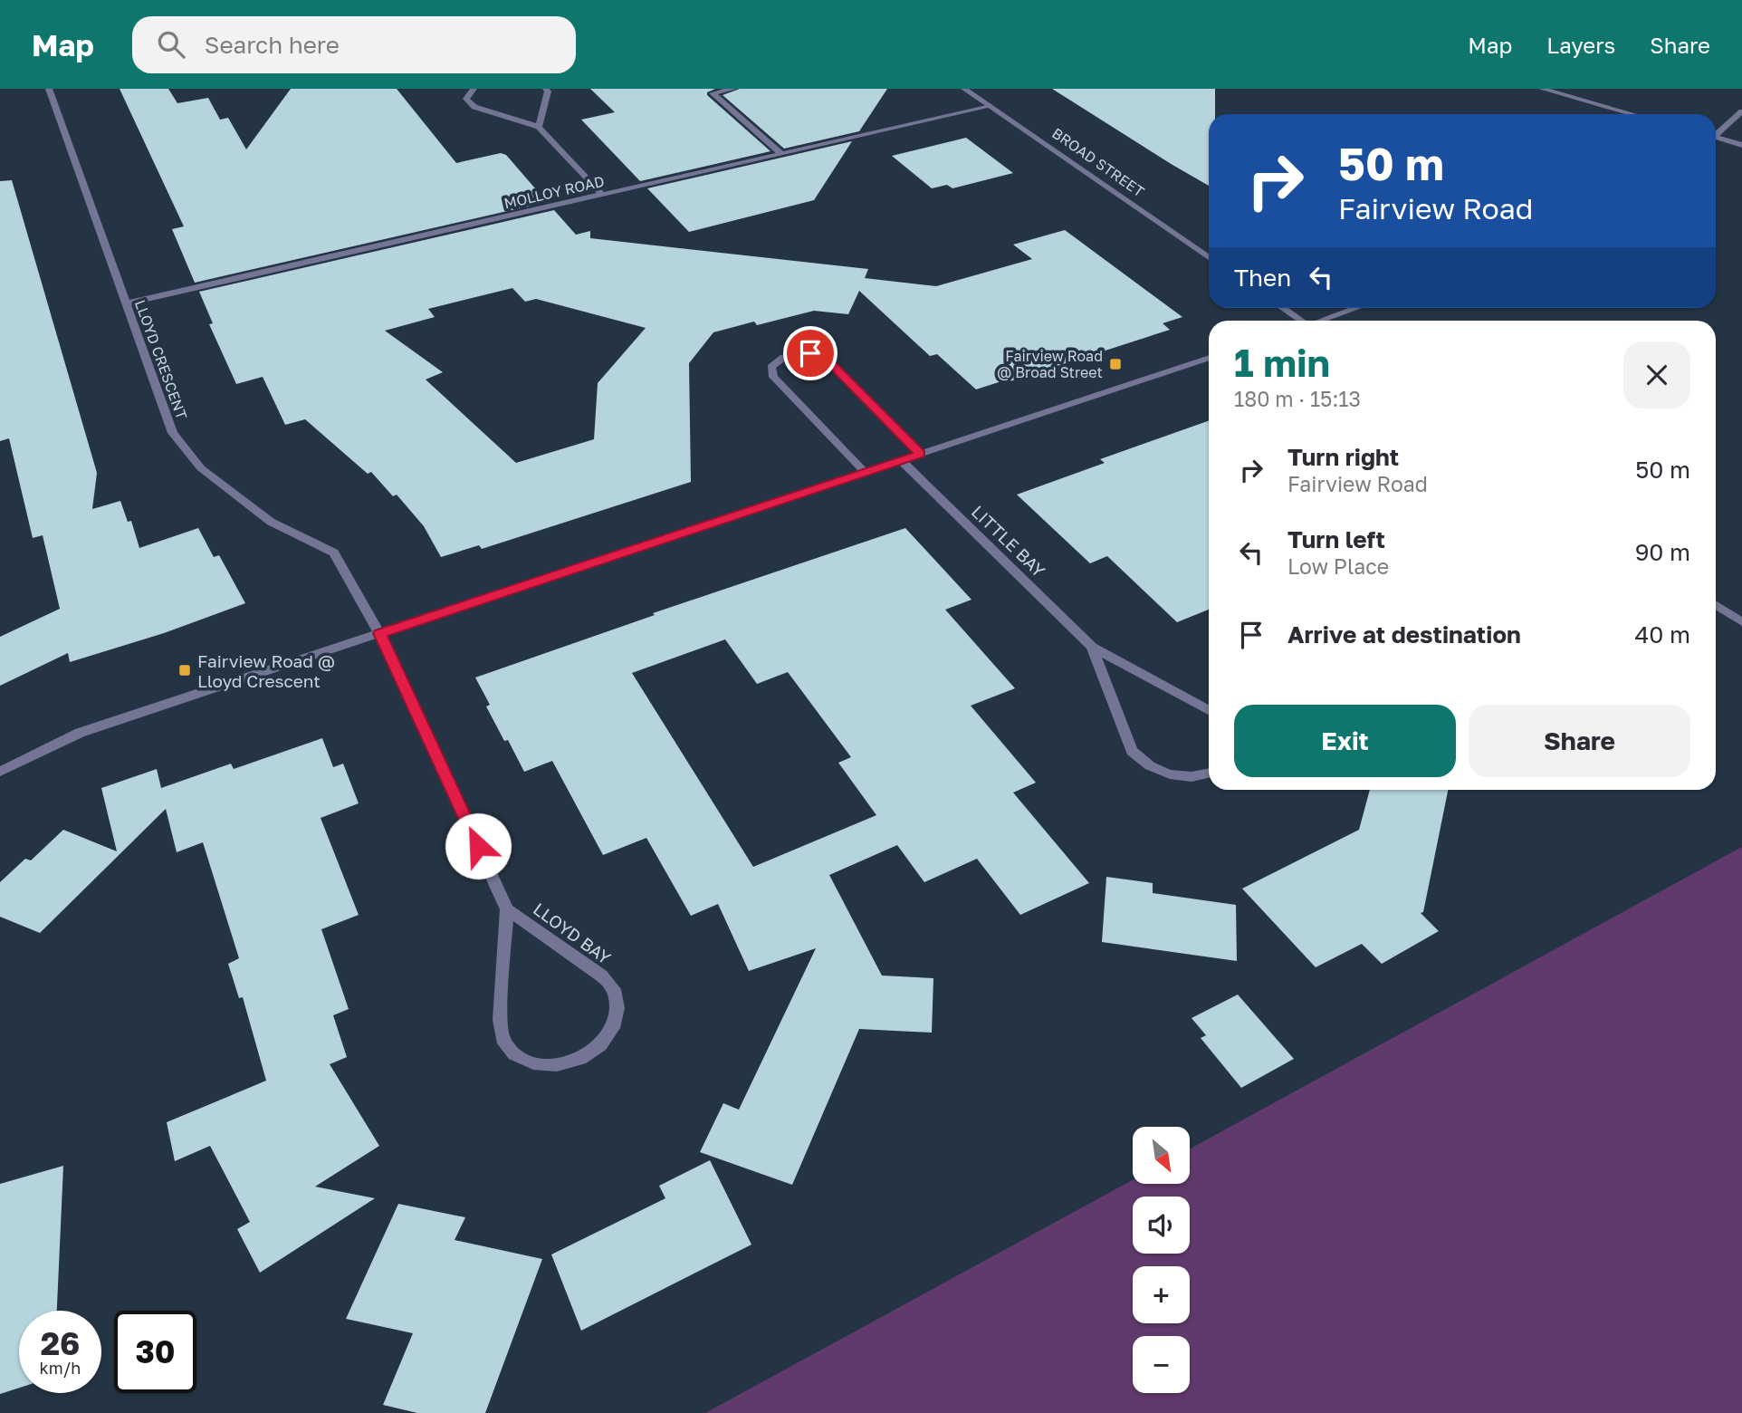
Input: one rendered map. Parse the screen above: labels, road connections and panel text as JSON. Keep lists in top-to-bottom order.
{
  "streets": {
    "street": [
      "BROAD STREET",
      "MOLLOY ROAD",
      "LLOYD CRESCENT",
      "LITTLE BAY",
      "LLOYD BAY"
    ]
  },
  "crossings": [
    ["BROAD STREET", "MOLLOY ROAD"],
    ["MOLLOY ROAD", "LLOYD CRESCENT"],
    ["LLOYD CRESCENT", "LLOYD BAY"]
  ],
  "places": {
    "transit": ["Fairview Road @ Broad Street", "Fairview Road @ Lloyd Crescent"]
  },
  "north": "bottom right",
  "page": {
    "header": "Map",
    "search": "Search here",
    "nav": ["Map", "Layers", "Share"],
    "turn": ["50 m", "Fairview Road"],
    "then": "Then",
    "heading": ["1 min", "180 m · 15:13"],
    "list": [
      {
        "name": "Turn right",
        "note": "Fairview Road",
        "value": "50 m"
      },
      {
        "name": "Turn left",
        "note": "Low Place",
        "value": "90 m"
      },
      {
        "name": "Arrive at destination",
        "value": "40 m"
      }
    ],
    "buttons": ["Exit", "Share"],
    "map_buttons": ["+", "−"],
    "speed": "26 km/h",
    "limit": "30"
  }
}
